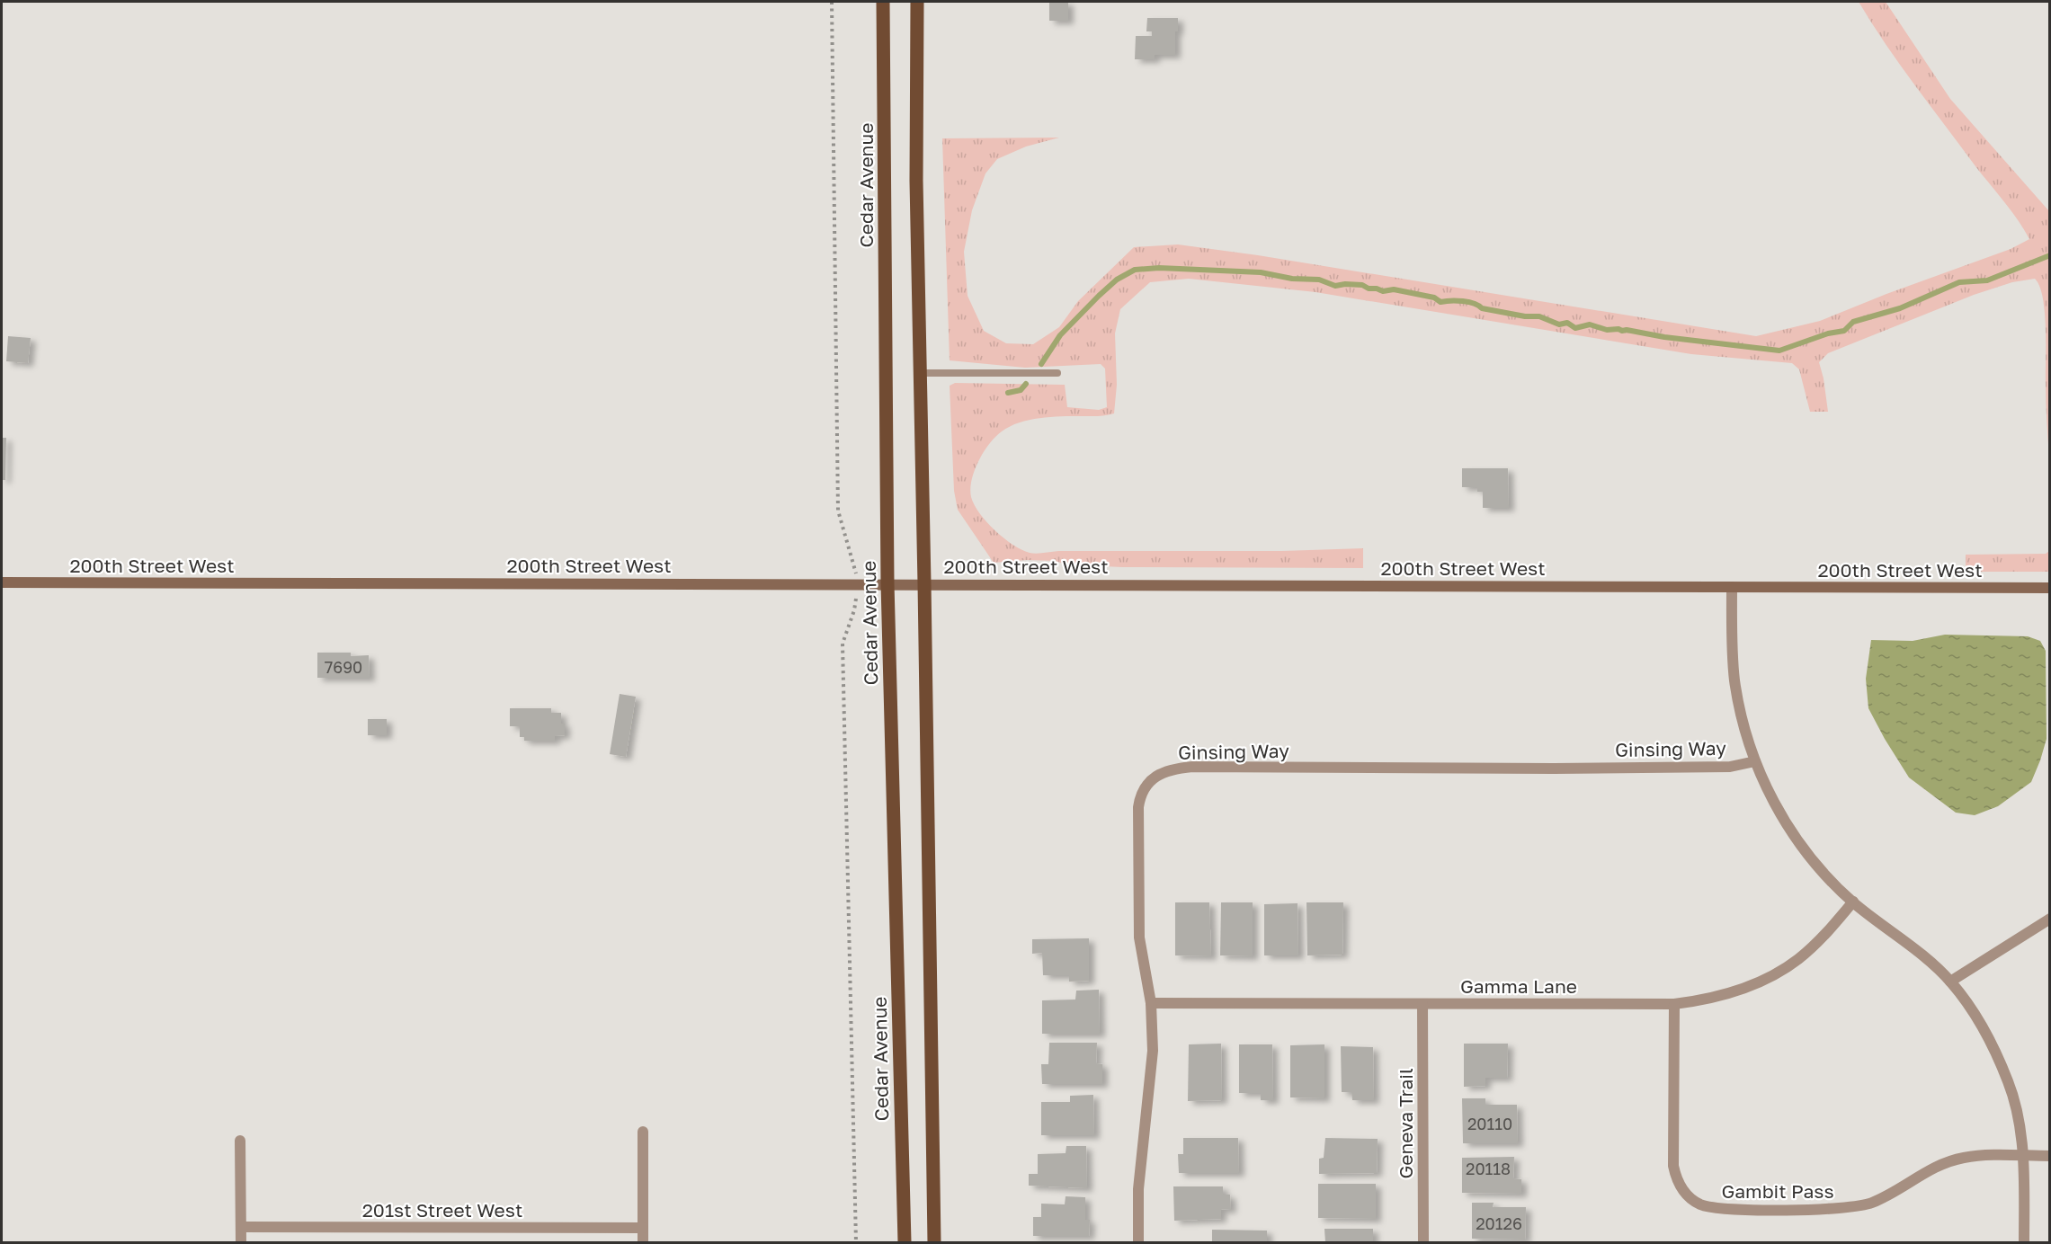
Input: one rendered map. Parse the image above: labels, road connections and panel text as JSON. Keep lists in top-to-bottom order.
{
  "streets": {
    "main road": ["Cedar Avenue"],
    "street": [
      "200th Street West",
      "Ginsing Way",
      "Gamma Lane",
      "Geneva Trail",
      "Gambit Pass",
      "201st Street West"
    ]
  },
  "crossings": [
    ["Cedar Avenue", "200th Street West"],
    ["Ginsing Way", "Gamma Lane"],
    ["Gamma Lane", "Geneva Trail"],
    ["Gamma Lane", "Gambit Pass"]
  ],
  "house_numbers": [
    "7690",
    "20110",
    "20118",
    "20126"
  ]
}
